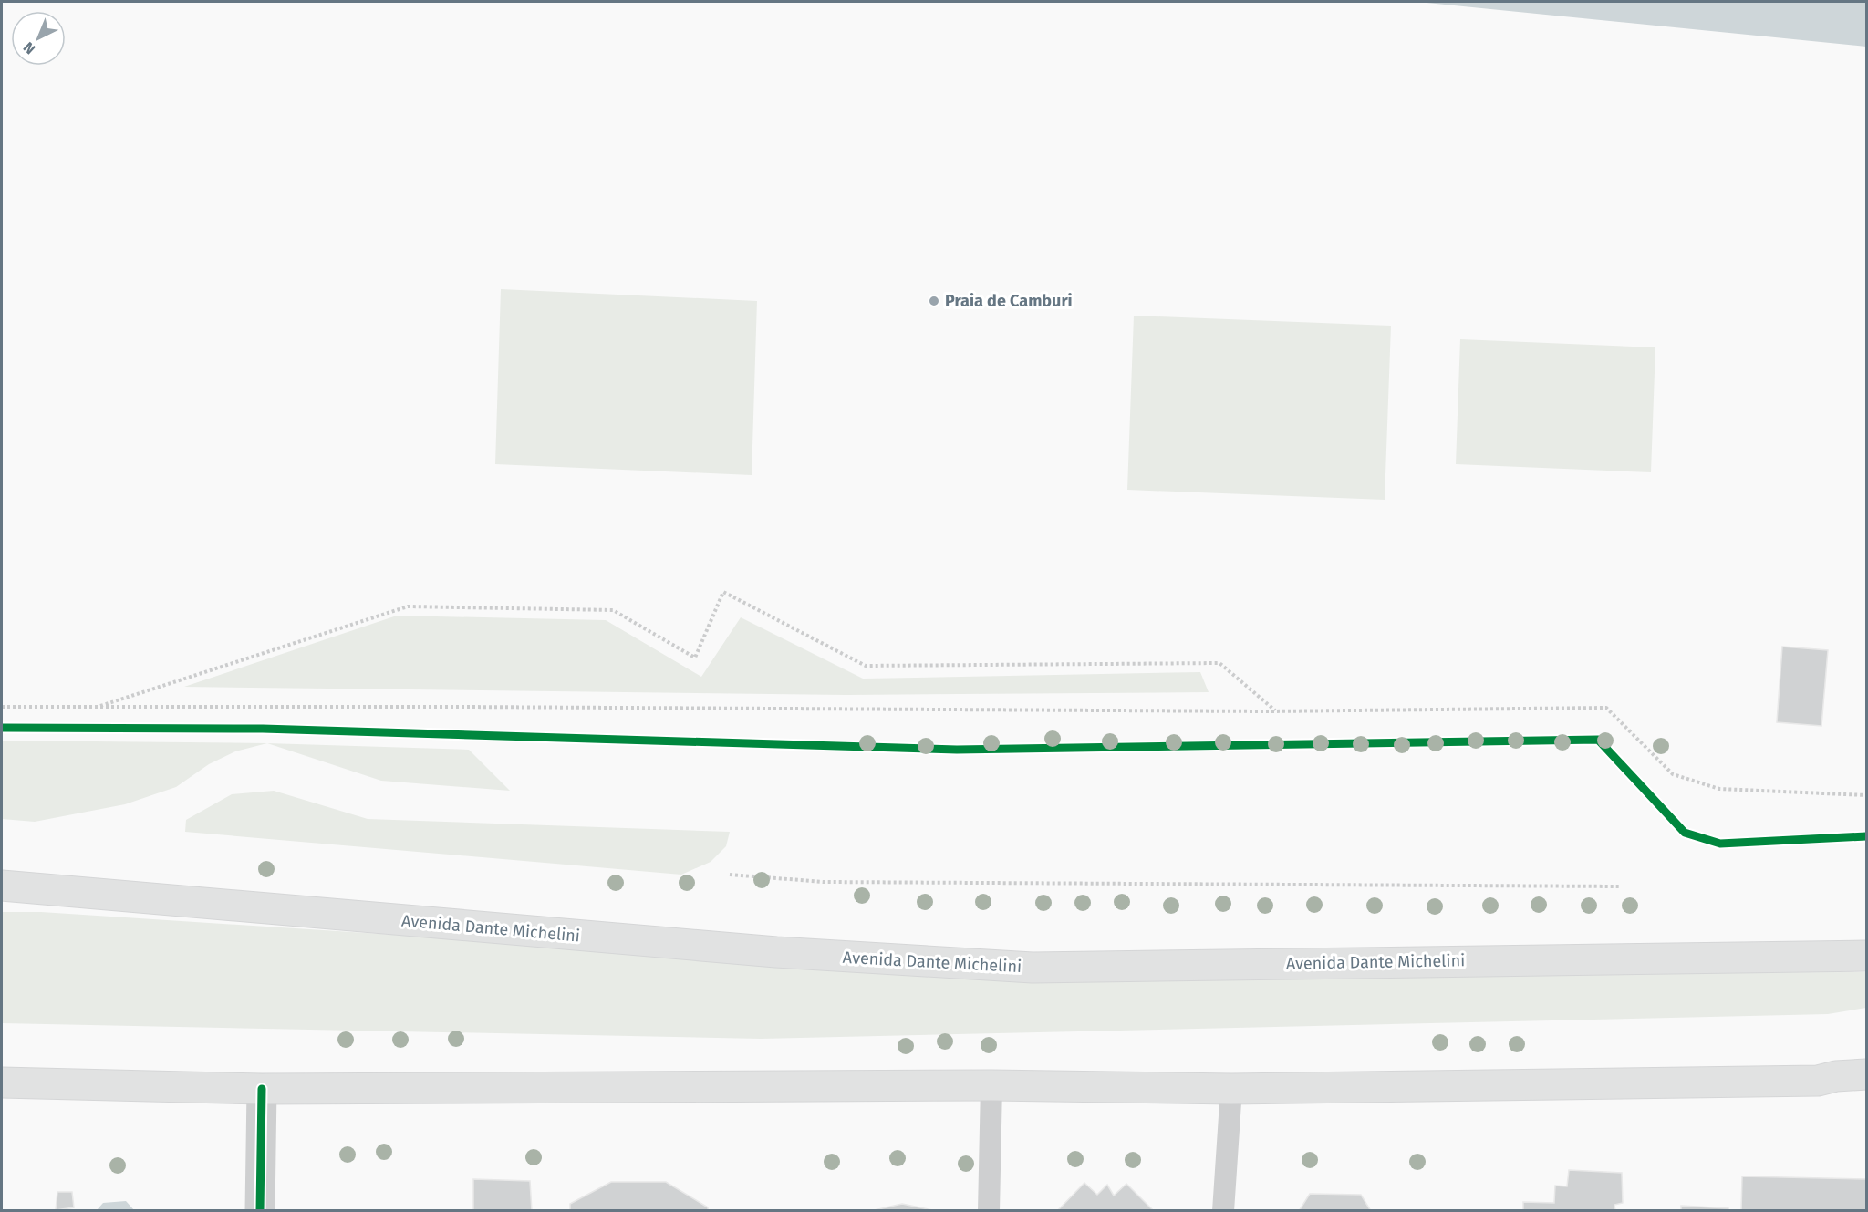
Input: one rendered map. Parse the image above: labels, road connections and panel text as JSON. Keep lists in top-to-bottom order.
{
  "streets": {
    "main road": ["Avenida Dante Michelini"]
  },
  "places": ["Praia de Camburi"],
  "north": "bottom left"
}
